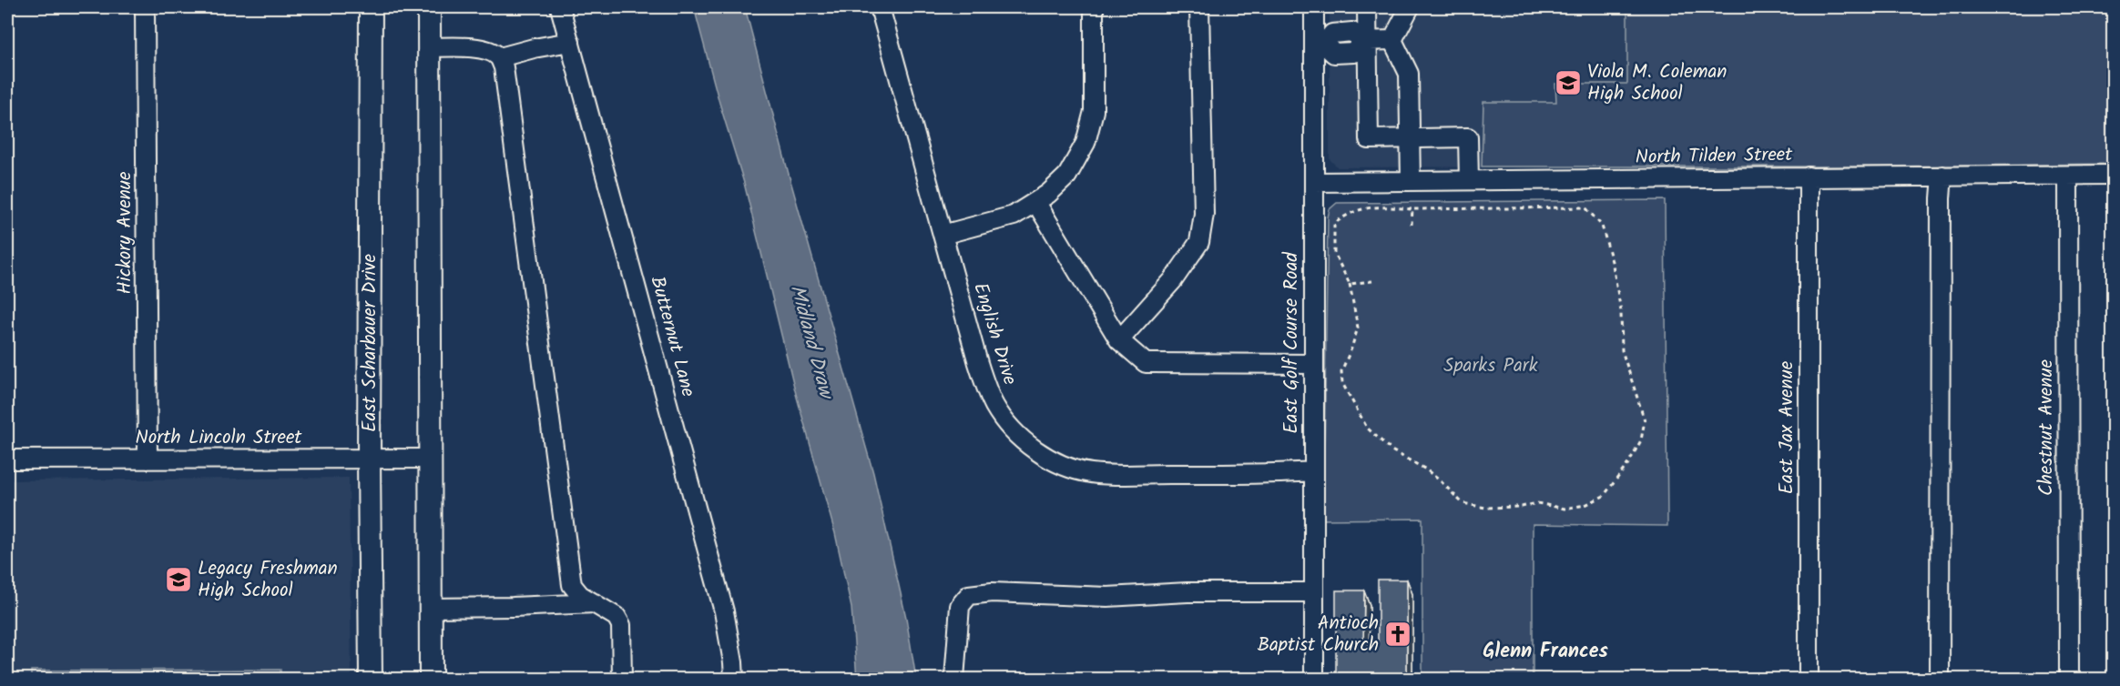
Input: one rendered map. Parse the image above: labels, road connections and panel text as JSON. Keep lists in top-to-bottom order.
{
  "streets": {
    "main road": ["East Scharbauer Drive"],
    "street": [
      "North Tilden Street",
      "Hickory Avenue",
      "English Drive",
      "Butternut Lane",
      "East Golf Course Road",
      "East Jax Avenue",
      "Chestnut Avenue",
      "North Lincoln Street"
    ]
  },
  "crossings": [
    ["North Tilden Street", "East Golf Course Road"],
    ["North Tilden Street", "East Jax Avenue"],
    ["North Tilden Street", "Chestnut Avenue"],
    ["Hickory Avenue", "North Lincoln Street"],
    ["English Drive", "East Golf Course Road"],
    ["East Scharbauer Drive", "North Lincoln Street"]
  ],
  "districts": ["Glenn Frances"],
  "water": ["Midland Draw"],
  "parks": ["Sparks Park"],
  "places": {
    "school or university": ["Viola M. Coleman High School", "Legacy Freshman High School"],
    "church": ["Antioch Baptist Church"]
  }
}
